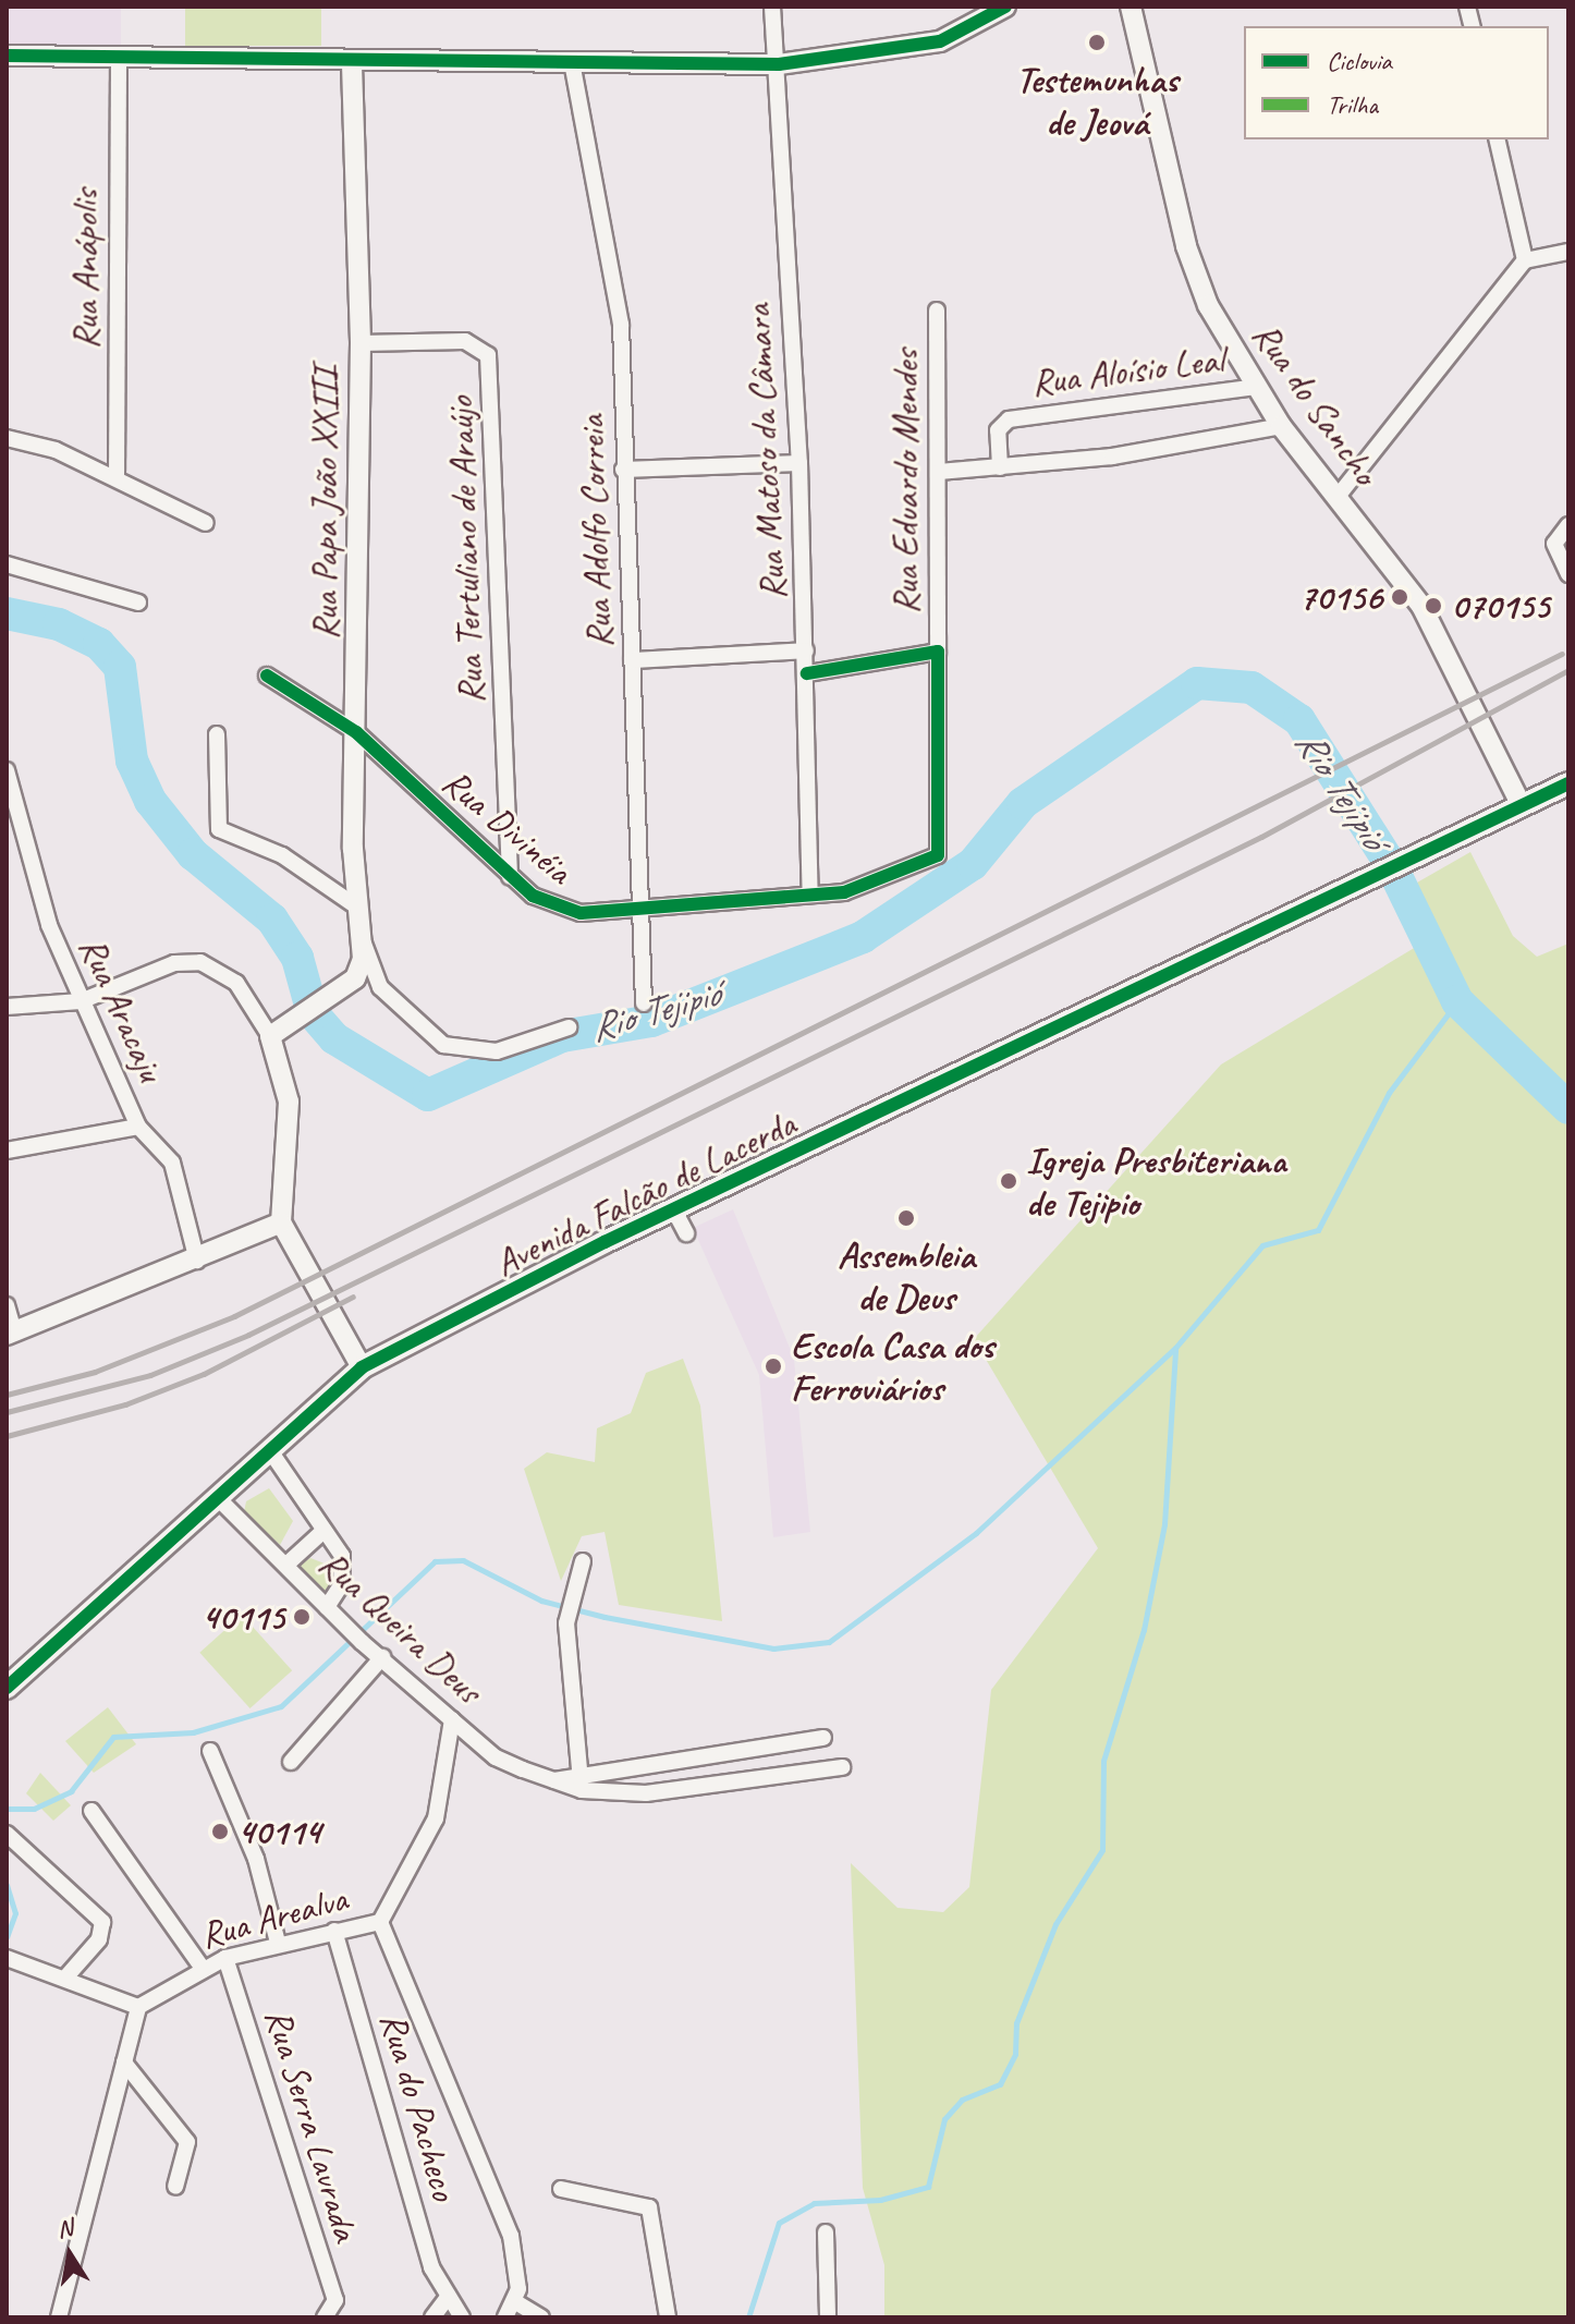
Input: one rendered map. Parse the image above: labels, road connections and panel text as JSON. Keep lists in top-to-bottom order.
{
  "streets": {
    "main road": ["Avenida Falcão de Lacerda"],
    "street": [
      "Rua Anápolis",
      "Rua Aloísio Leal",
      "Rua do Sancho",
      "Rua Matoso da Câmara",
      "Rua Eduardo Mendes",
      "Rua Papa João XXIII",
      "Rua Adolfo Correia",
      "Rua Tertuliano de Araújo",
      "Rua Divinéia",
      "Rua Aracaju",
      "Rua Queira Deus",
      "Rua Arealva",
      "Rua do Pacheco",
      "Rua Serra Lavrada"
    ]
  },
  "crossings": [
    ["Rua Aloísio Leal", "Rua do Sancho"],
    ["Rua do Sancho", "Avenida Falcão de Lacerda"],
    ["Rua Matoso da Câmara", "Rua Eduardo Mendes"],
    ["Rua Matoso da Câmara", "Rua Divinéia"],
    ["Rua Eduardo Mendes", "Rua Divinéia"],
    ["Rua Papa João XXIII", "Rua Tertuliano de Araújo"],
    ["Rua Papa João XXIII", "Rua Divinéia"],
    ["Rua Adolfo Correia", "Rua Divinéia"],
    ["Rua Tertuliano de Araújo", "Rua Divinéia"],
    ["Avenida Falcão de Lacerda", "Rua Queira Deus"],
    ["Rua Queira Deus", "Rua Arealva"],
    ["Rua Arealva", "Rua do Pacheco"],
    ["Rua Arealva", "Rua Serra Lavrada"]
  ],
  "water": ["Rio Tejipió"],
  "places": [
    "Testemunhas de Jeová",
    "70156",
    "070155",
    "Igreja Presbiteriana de Tejipio",
    "Assembleia de Deus",
    "Escola Casa dos Ferroviários",
    "40115",
    "40114"
  ],
  "legend": ["Ciclovia", "Trilha"],
  "north": "top"
}
